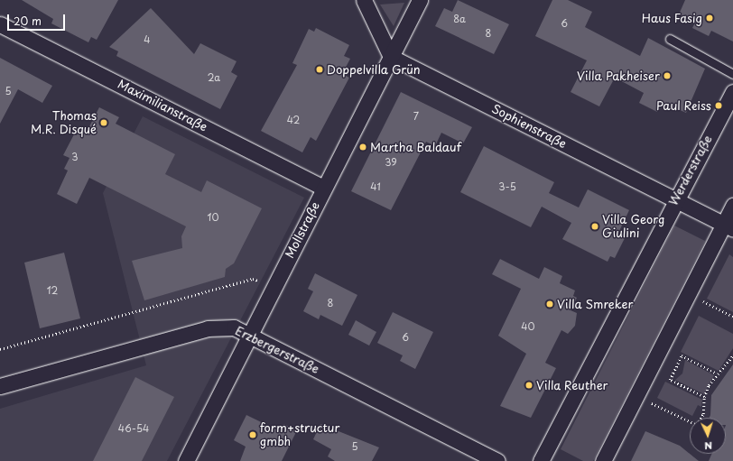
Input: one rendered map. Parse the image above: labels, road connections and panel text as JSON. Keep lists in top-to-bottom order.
{
  "streets": {
    "street": [
      "Maximilianstraße",
      "Sophienstraße",
      "Werderstraße",
      "Mollstraße",
      "Erzbergerstraße"
    ]
  },
  "crossings": [
    ["Maximilianstraße", "Mollstraße"],
    ["Sophienstraße", "Werderstraße"],
    ["Sophienstraße", "Mollstraße"],
    ["Mollstraße", "Erzbergerstraße"]
  ],
  "places": [
    "Haus Fasig",
    "Doppelvilla Grün",
    "Villa Pakheiser",
    "Paul Reiss",
    "Thomas M.R. Disqué",
    "Martha Baldauf",
    "Villa Georg Giulini",
    "Villa Smreker",
    "Villa Reuther",
    "form+structur gmbh"
  ],
  "house_numbers": [
    "8a",
    "6",
    "8",
    "4",
    "2a",
    "5",
    "7",
    "42",
    "3",
    "39",
    "41",
    "3-5",
    "10",
    "12",
    "8",
    "40",
    "6",
    "46-54",
    "5"
  ],
  "scale_bar": "20 m",
  "north": "bottom"
}
